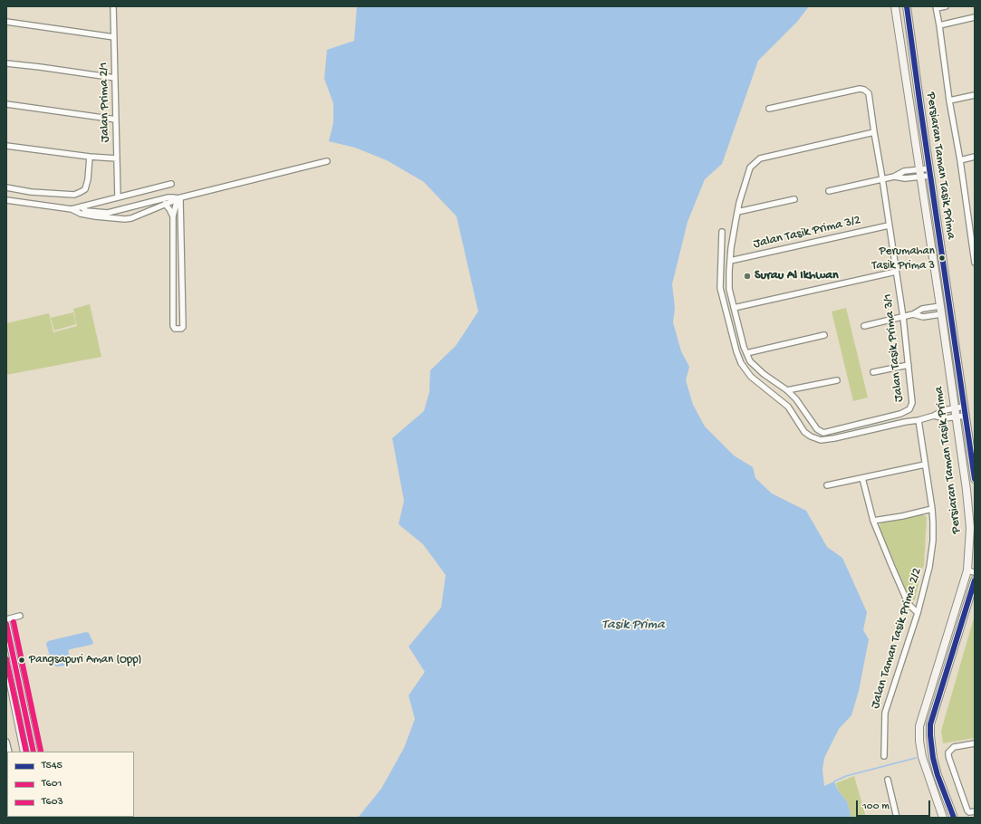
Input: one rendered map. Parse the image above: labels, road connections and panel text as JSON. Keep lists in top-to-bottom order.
{
  "streets": {
    "main road": ["Persiaran Taman Tasik Prima"],
    "street": [
      "Jalan Prima 2/1",
      "Jalan Tasik Prima 3/2",
      "Jalan Tasik Prima 3/1",
      "Jalan Taman Tasik Prima 2/2"
    ]
  },
  "crossings": [
    ["Jalan Tasik Prima 3/2", "Jalan Tasik Prima 3/1"]
  ],
  "water": ["Tasik Prima"],
  "places": ["Perumahan Tasik Prima 3", "Surau Al Ikhwan", "Pangsapuri Aman (Opp)"],
  "lines": ["transit line T545", "transit line T601", "transit line T603"],
  "legend": ["T545", "T601", "T603"],
  "scale_bar": "100 m"
}
